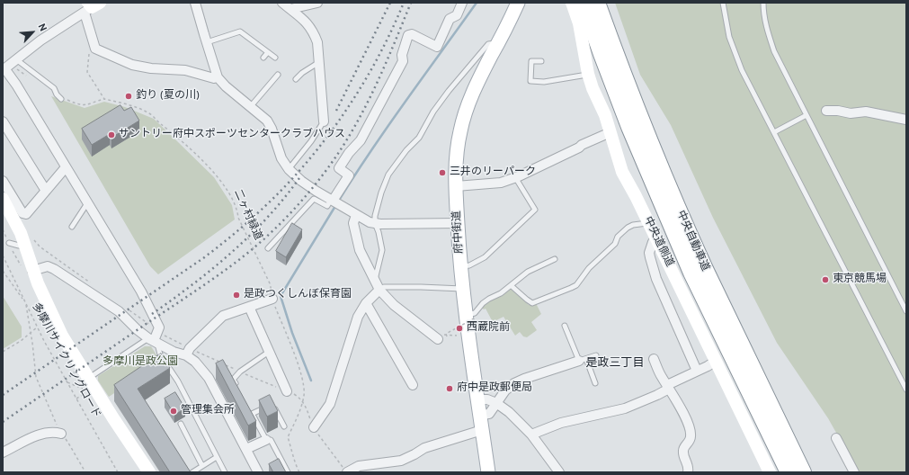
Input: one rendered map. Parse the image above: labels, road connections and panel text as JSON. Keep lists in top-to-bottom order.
{
  "streets": {
    "highway": ["中央自動車道"],
    "main road": ["府中街道"],
    "street": ["中央道側道"],
    "path": ["二ヶ村緑道", "多摩川サイクリングロード"]
  },
  "districts": ["是政三丁目"],
  "parks": ["多摩川是政公園"],
  "places": [
    "釣り (夏の川)",
    "サントリー府中スポーツセンタークラブハウス",
    "三井のリーパーク",
    "東京競馬場",
    "是政つくしんぼ保育園",
    "西蔵院前",
    "府中是政郵便局",
    "管理集会所"
  ],
  "north": "top right"
}
